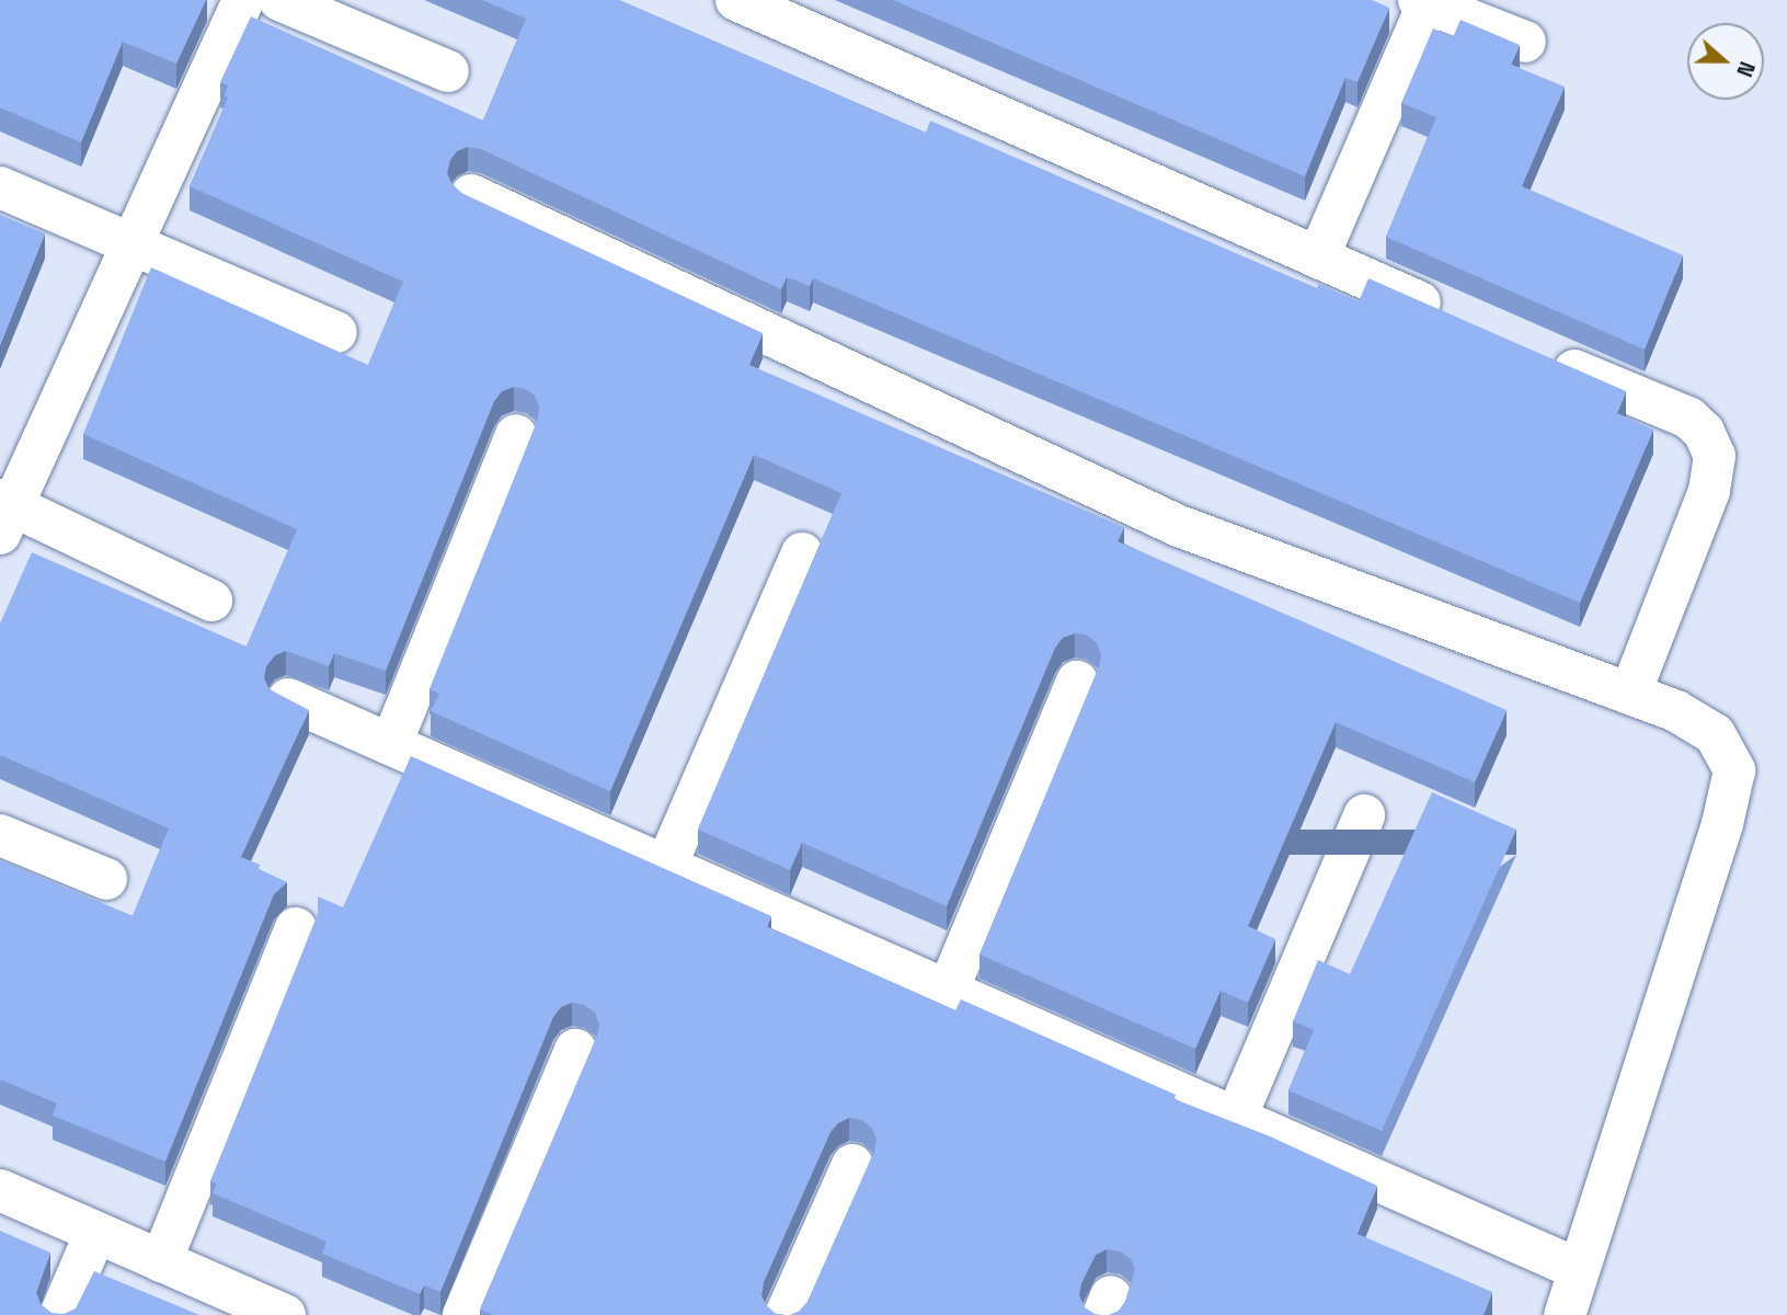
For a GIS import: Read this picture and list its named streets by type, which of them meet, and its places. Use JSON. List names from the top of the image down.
{
  "north": "right"
}
